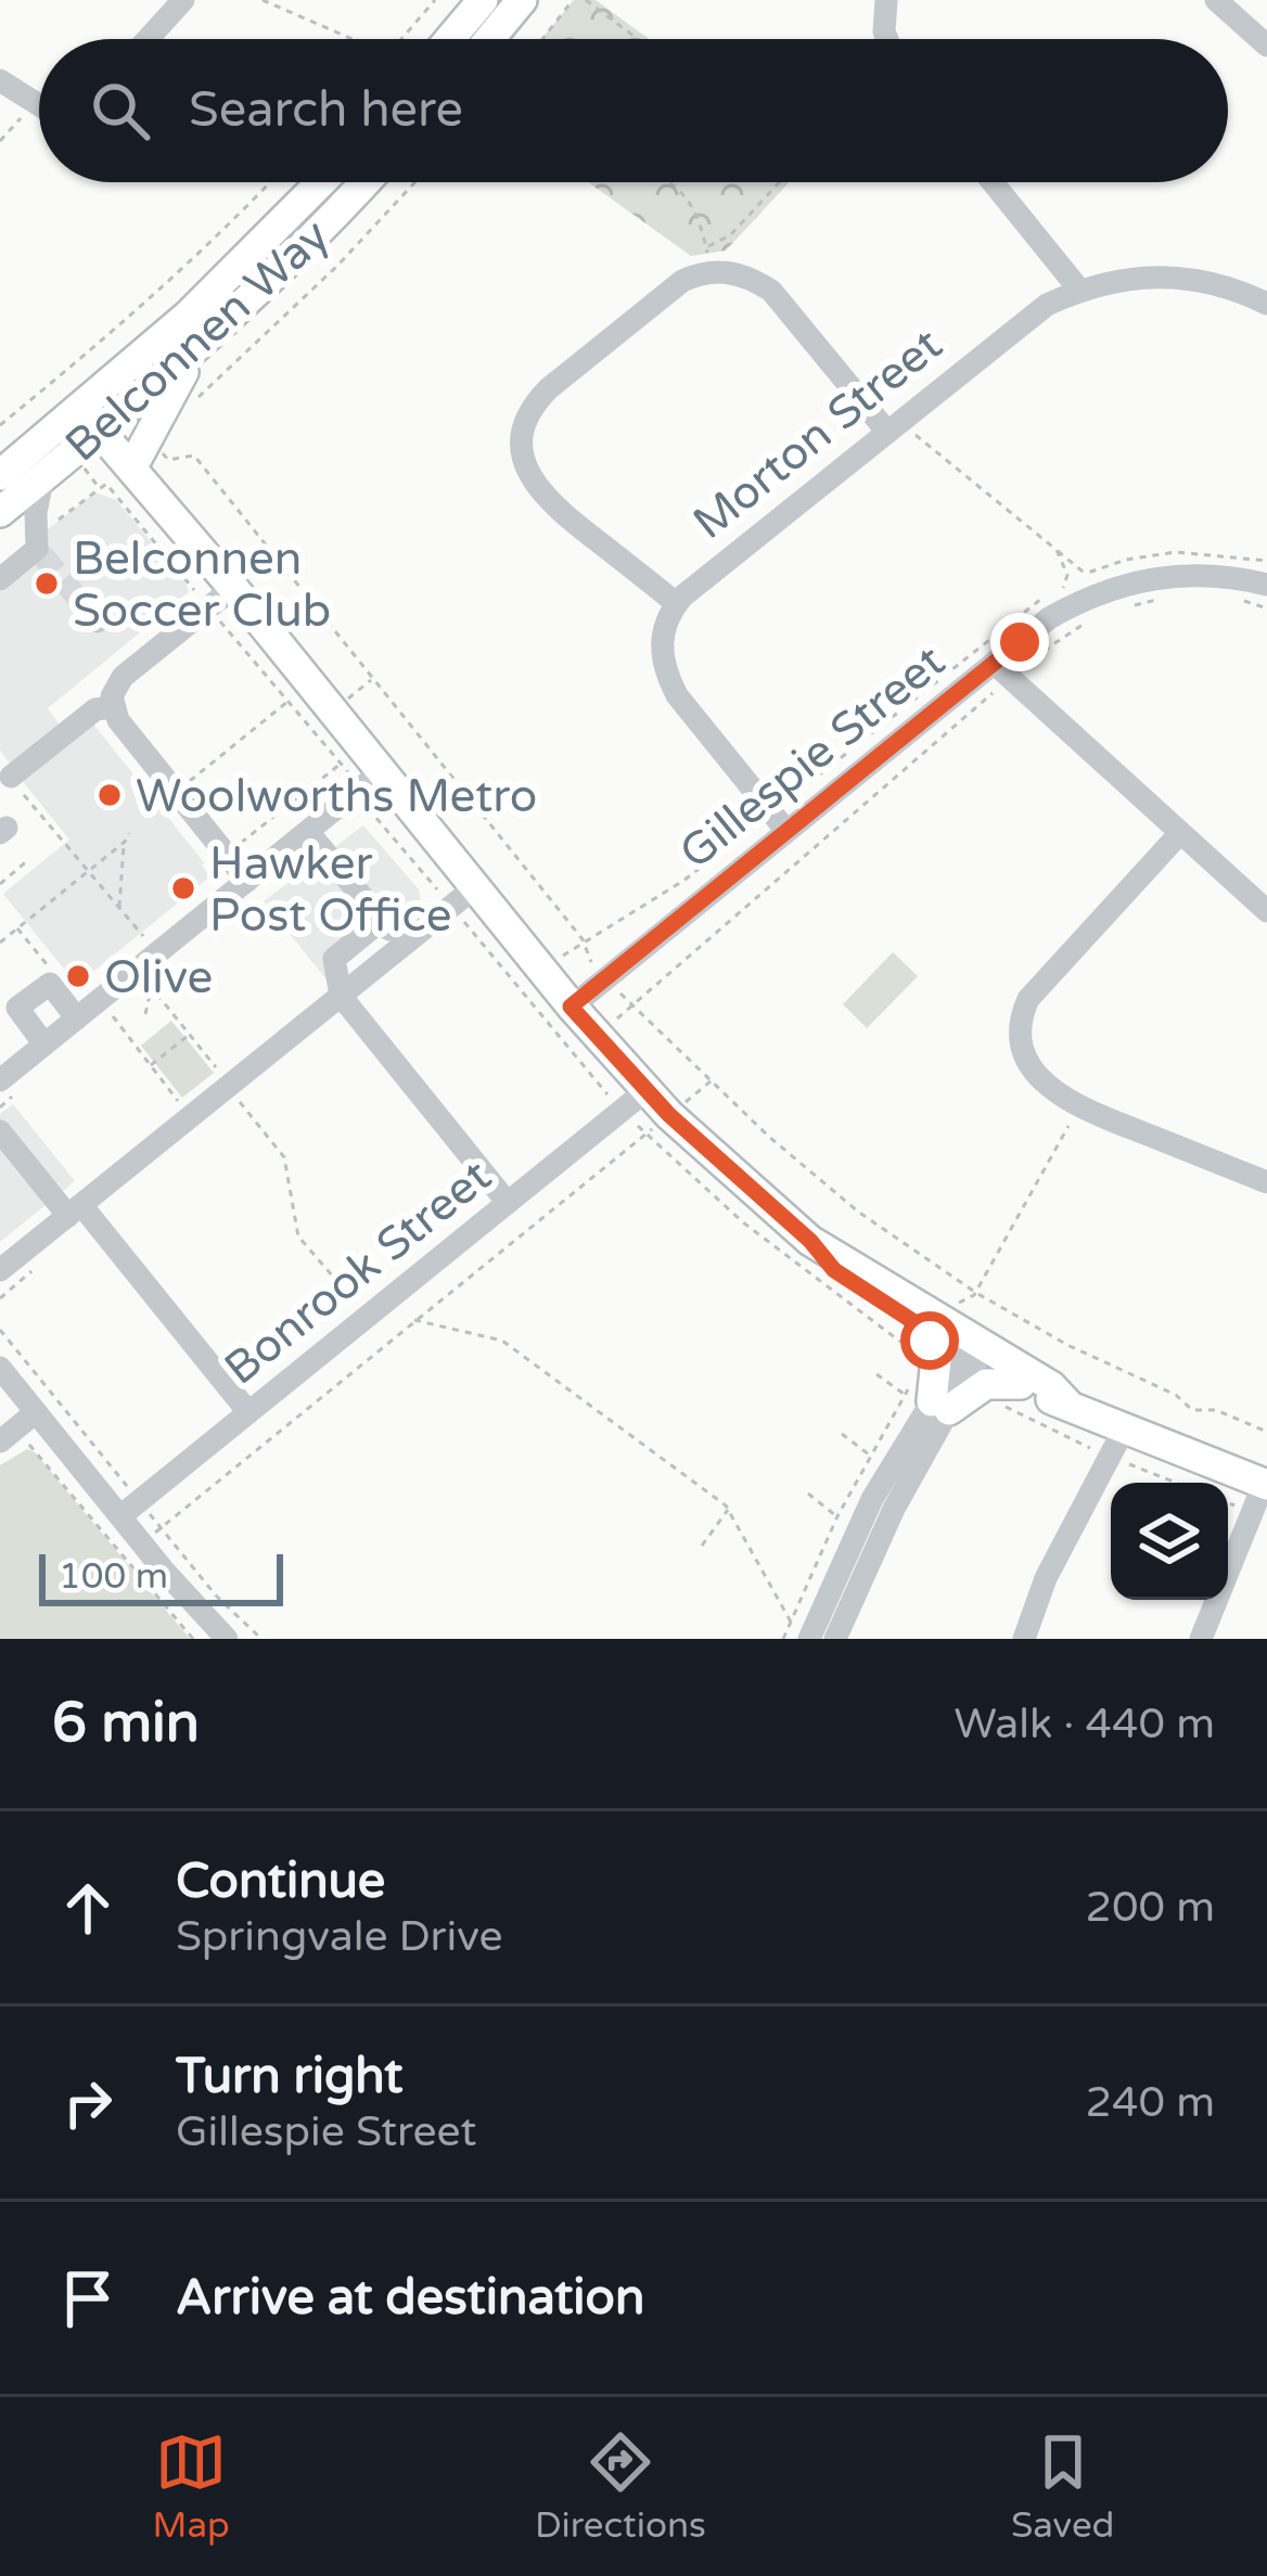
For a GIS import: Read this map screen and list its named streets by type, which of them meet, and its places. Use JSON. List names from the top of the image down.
{
  "streets": {
    "main road": ["Belconnen Way"],
    "street": ["Morton Street", "Gillespie Street", "Bonrook Street"]
  },
  "crossings": [
    ["Morton Street", "Gillespie Street"]
  ],
  "places": [
    "Belconnen Soccer Club",
    "Woolworths Metro",
    "Hawker Post Office",
    "Olive"
  ],
  "scale_bar": "100 m",
  "page": {
    "search": "Search here",
    "scale": "100 m",
    "heading": ["6 min", "Walk · 440 m"],
    "list": [
      ["Continue", "Springvale Drive", "200 m"],
      ["Turn right", "Gillespie Street", "240 m"],
      "Arrive at destination"
    ],
    "nav": ["Map", "Directions", "Saved"]
  }
}
